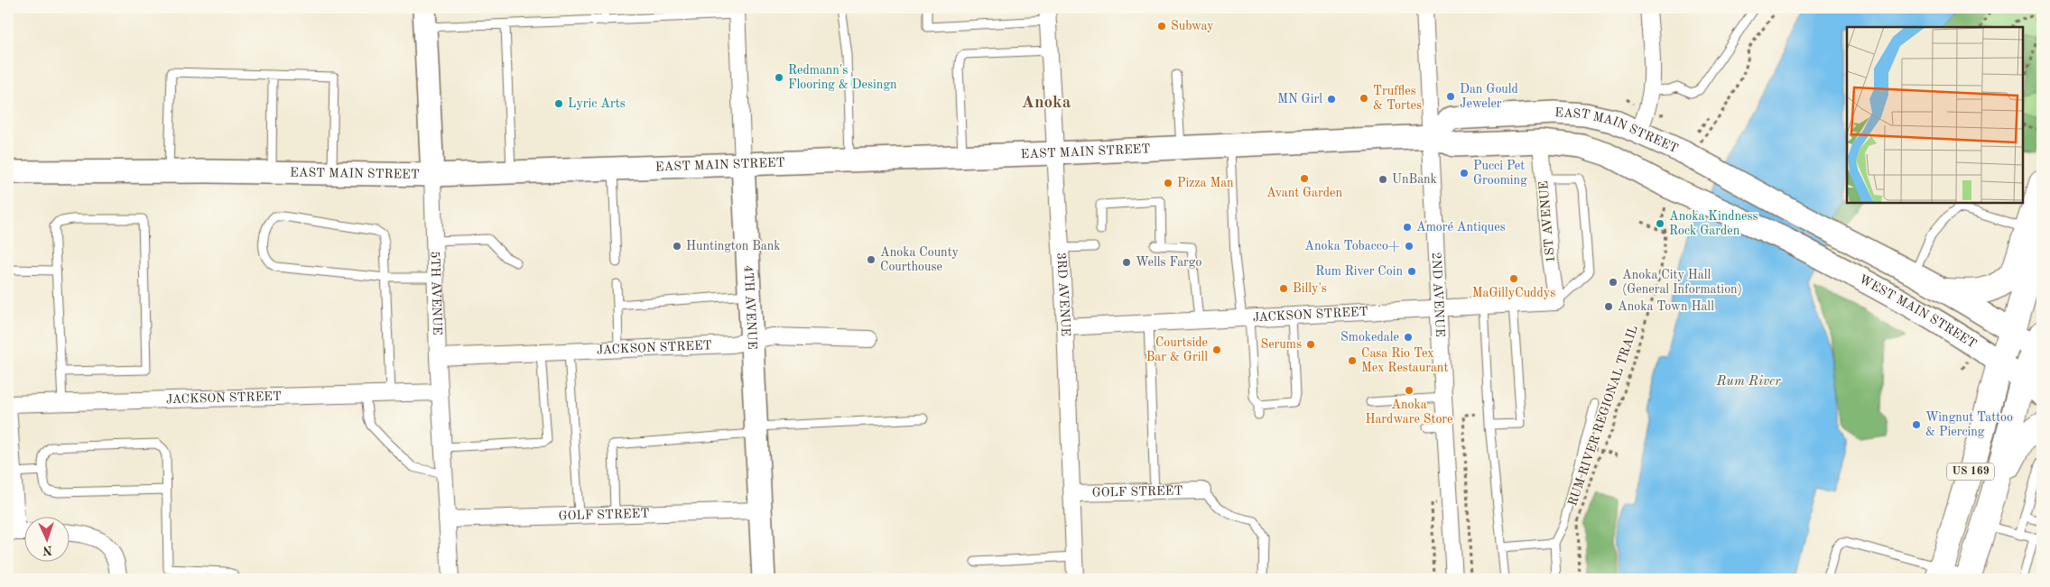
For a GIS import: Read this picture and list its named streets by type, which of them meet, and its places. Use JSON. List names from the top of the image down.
{
  "streets": {
    "highway": ["US 169"],
    "main road": [
      "EAST MAIN STREET",
      "5TH AVENUE",
      "4TH AVENUE",
      "WEST MAIN STREET"
    ],
    "street": [
      "1ST AVENUE",
      "3RD AVENUE",
      "2ND AVENUE",
      "JACKSON STREET",
      "GOLF STREET"
    ],
    "path": ["RUM RIVER REGIONAL TRAIL"]
  },
  "crossings": [
    ["EAST MAIN STREET", "1ST AVENUE"],
    ["EAST MAIN STREET", "3RD AVENUE"],
    ["EAST MAIN STREET", "5TH AVENUE"],
    ["EAST MAIN STREET", "2ND AVENUE"],
    ["EAST MAIN STREET", "4TH AVENUE"],
    ["EAST MAIN STREET", "WEST MAIN STREET"],
    ["EAST MAIN STREET", "RUM RIVER REGIONAL TRAIL"],
    ["1ST AVENUE", "JACKSON STREET"],
    ["3RD AVENUE", "JACKSON STREET"],
    ["3RD AVENUE", "GOLF STREET"],
    ["5TH AVENUE", "JACKSON STREET"],
    ["5TH AVENUE", "GOLF STREET"],
    ["2ND AVENUE", "JACKSON STREET"],
    ["4TH AVENUE", "JACKSON STREET"],
    ["4TH AVENUE", "GOLF STREET"],
    ["WEST MAIN STREET", "US 169"]
  ],
  "districts": ["Anoka"],
  "water": ["Rum River"],
  "places": [
    "Subway",
    "Redmann's Flooring & Desingn",
    "Dan Gould Jeweler",
    "Truffles & Tortes",
    "MN Girl",
    "Lyric Arts",
    "Pucci Pet Grooming",
    "Avant Garden",
    "UnBank",
    "Pizza Man",
    "Anoka Kindness Rock Garden",
    "Amoré Antiques",
    "Huntington Bank",
    "Anoka Tobacco+",
    "Anoka County Courthouse",
    "Wells Fargo",
    "Rum River Coin",
    "MaGillyCuddys",
    "Anoka City Hall (General Information)",
    "Billy's",
    "Anoka Town Hall",
    "Smokedale",
    "Serums",
    "Courtside Bar & Grill",
    "Casa Rio Tex Mex Restaurant",
    "Anoka Hardware Store",
    "Wingnut Tattoo & Piercing"
  ],
  "north": "bottom"
}
